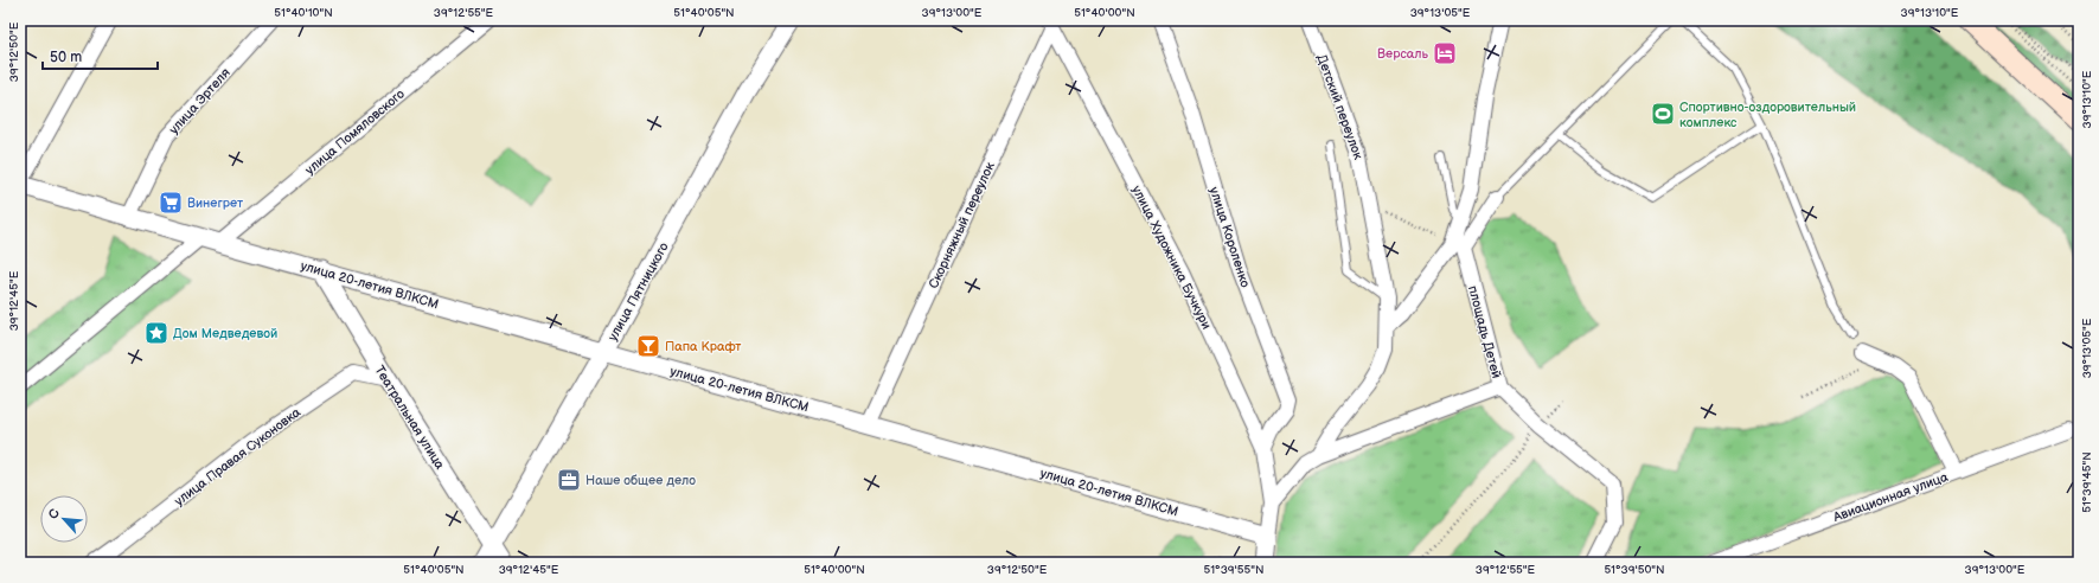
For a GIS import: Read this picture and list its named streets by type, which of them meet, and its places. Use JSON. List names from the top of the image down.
{
  "streets": {
    "street": [
      "улица Эртеля",
      "Детский переулок",
      "улица Помяловского",
      "Скорняжный переулок",
      "улица Короленко",
      "улица Художника Бучкури",
      "улица 20-летия ВЛКСМ",
      "улица Пятницкого",
      "площадь Детей",
      "Театральная улица",
      "улица Правая Суконовка",
      "Авиационная улица"
    ]
  },
  "crossings": [
    ["улица Эртеля", "улица 20-летия ВЛКСМ"],
    ["улица Помяловского", "улица 20-летия ВЛКСМ"],
    ["Скорняжный переулок", "улица Художника Бучкури"],
    ["Скорняжный переулок", "улица 20-летия ВЛКСМ"],
    ["улица Короленко", "улица Художника Бучкури"],
    ["улица 20-летия ВЛКСМ", "улица Пятницкого"],
    ["улица 20-летия ВЛКСМ", "Театральная улица"],
    ["улица Пятницкого", "Театральная улица"],
    ["Театральная улица", "улица Правая Суконовка"]
  ],
  "places": {
    "hotel": ["Версаль"],
    "sports": ["Спортивно-оздоровительный комплекс"],
    "supermarket": ["Винегрет"],
    "place": ["Дом Медведевой"],
    "bar": ["Папа Крафт"],
    "office": ["Наше общее дело"]
  },
  "scale_bar": "50 m",
  "north": "top left",
  "coordinates": [
    "51°40'10\"N",
    "39°12'55\"E",
    "51°40'05\"N",
    "39°13'00\"E",
    "51°40'00\"N",
    "39°13'05\"E",
    "39°13'10\"E",
    "39°12'50\"E",
    "39°12'45\"E",
    "51°39'45\"N",
    "51°39'55\"N",
    "51°39'50\"N"
  ]
}
